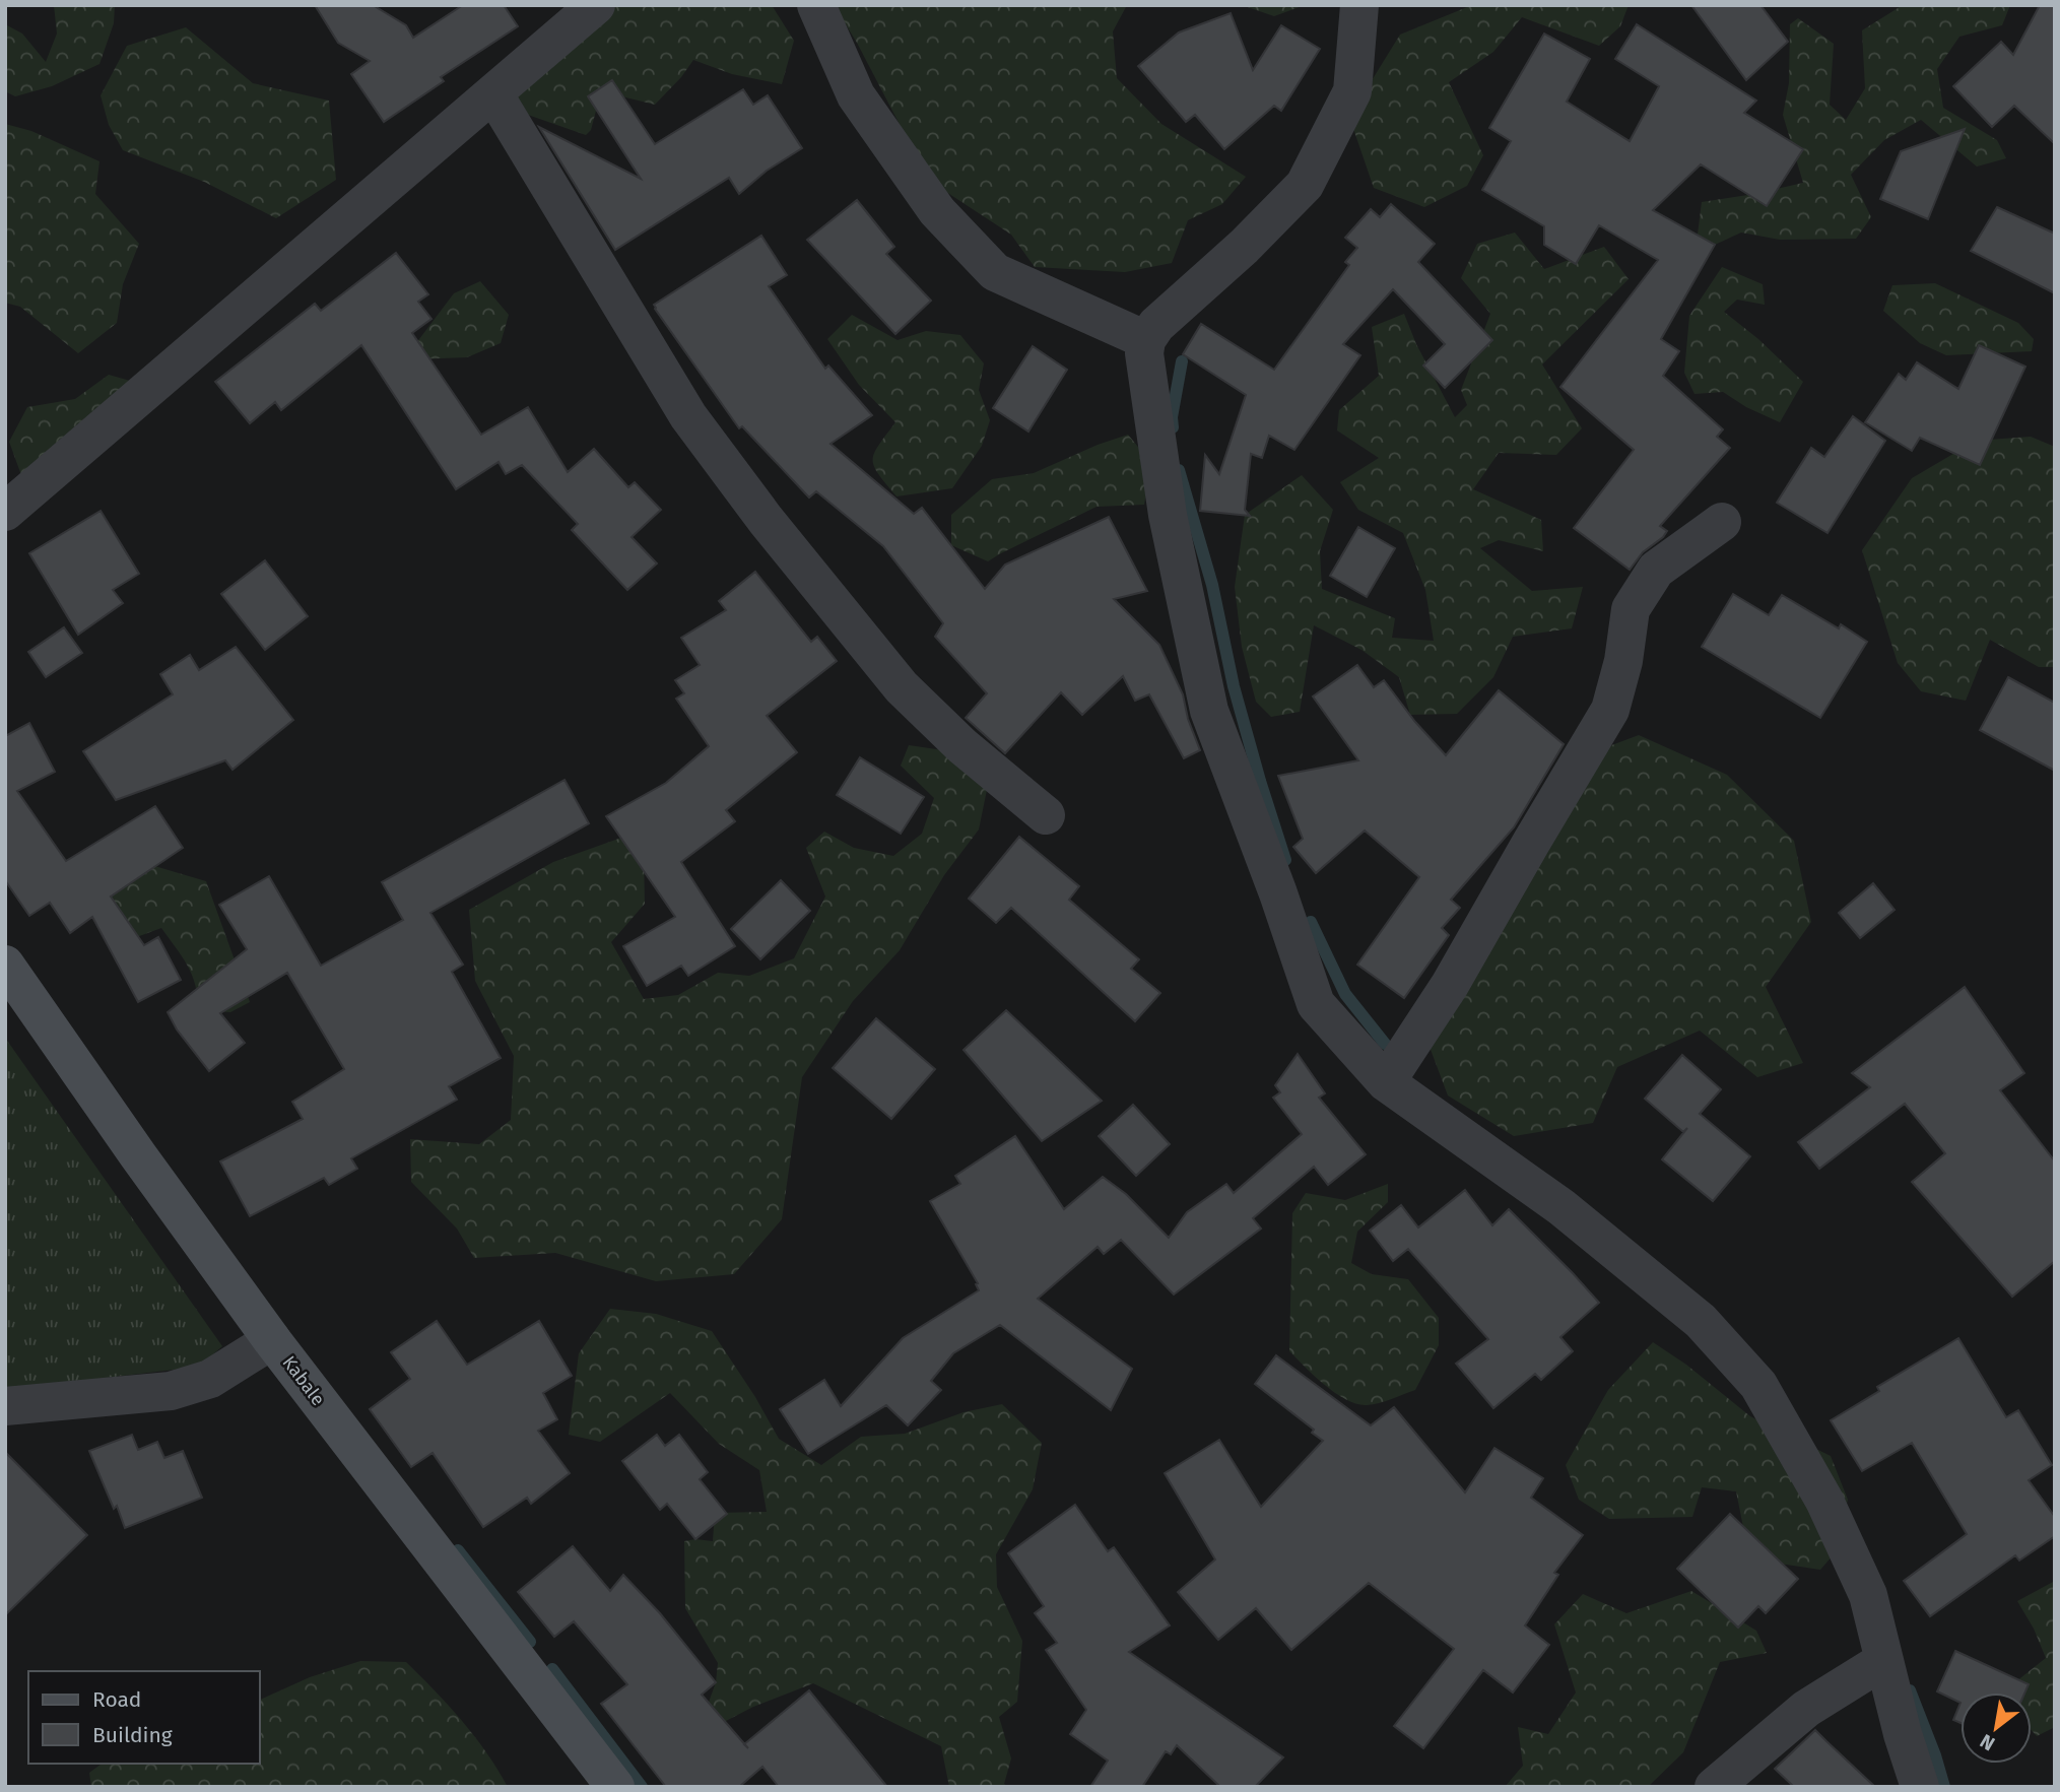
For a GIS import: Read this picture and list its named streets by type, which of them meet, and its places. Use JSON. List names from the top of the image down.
{
  "streets": {
    "street": ["Kabale"]
  },
  "legend": ["Road", "Building"],
  "north": "bottom left"
}
